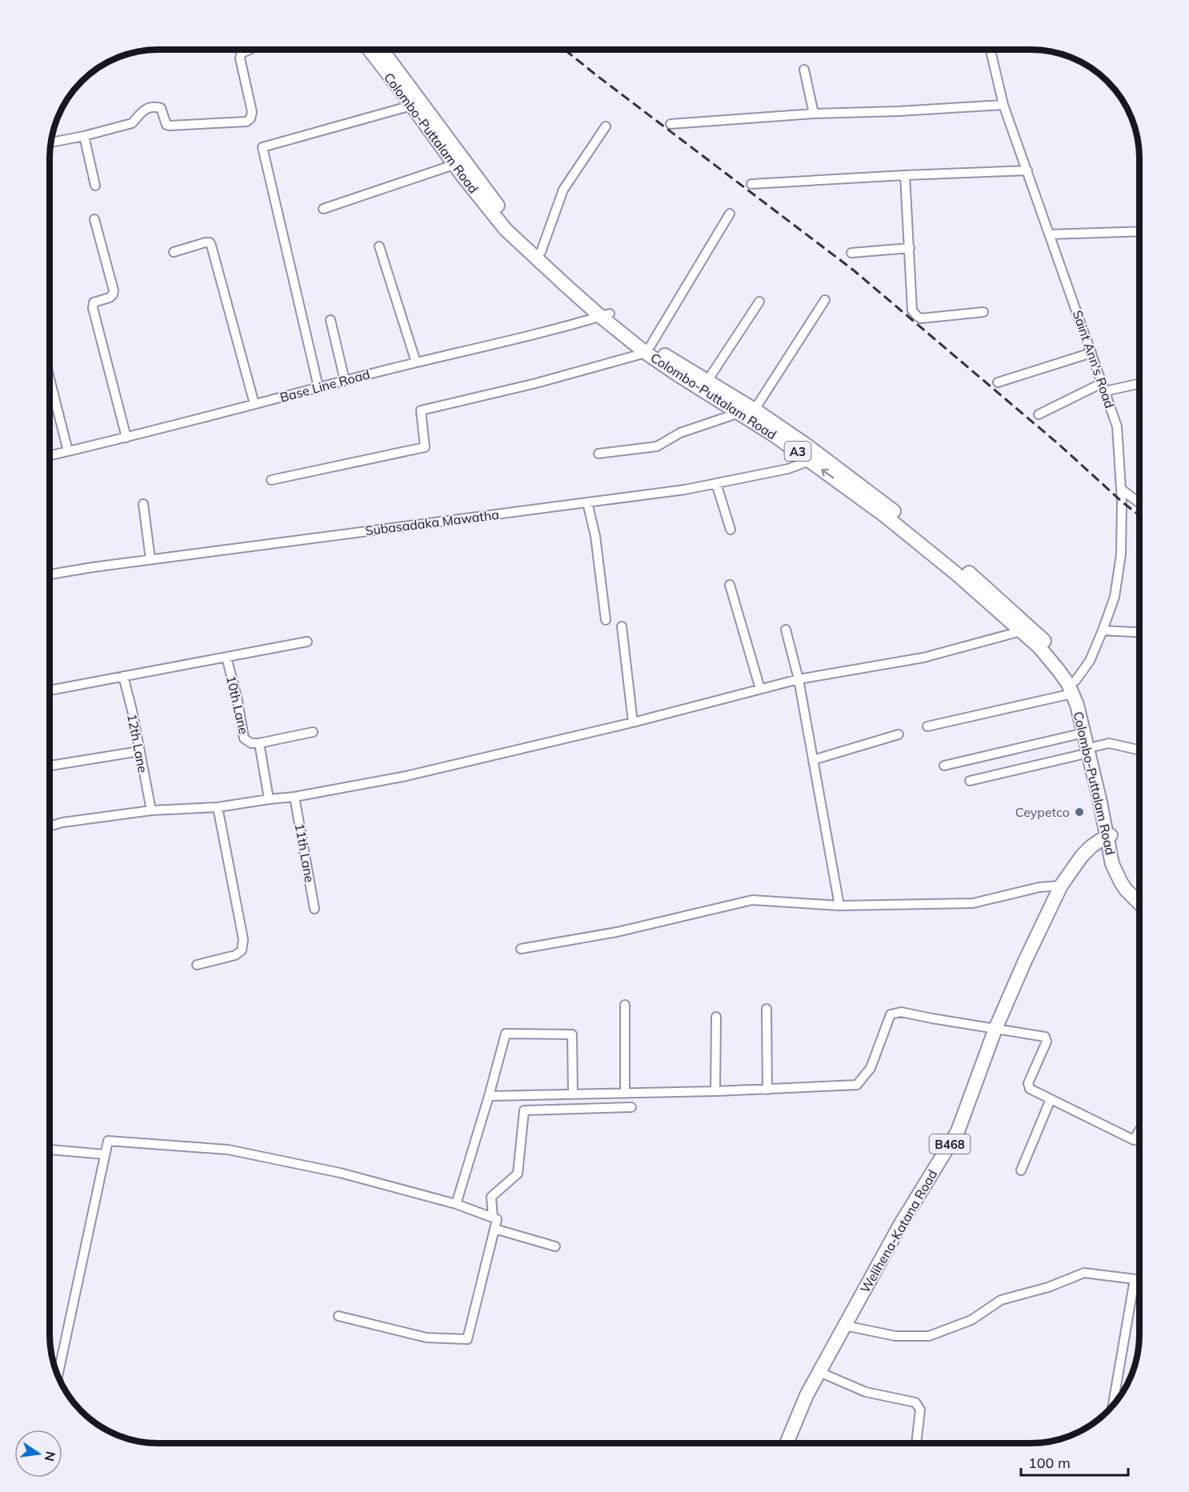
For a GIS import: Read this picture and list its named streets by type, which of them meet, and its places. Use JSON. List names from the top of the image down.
{
  "streets": {
    "main road": [
      "Colombo-Puttalam Road",
      "A3",
      "B468",
      "Welihena-Katana Road"
    ],
    "street": [
      "Saint Ann's Road",
      "Base Line Road",
      "Subasadaka Mawatha",
      "10th Lane",
      "12th Lane",
      "11th Lane"
    ]
  },
  "crossings": [
    ["Colombo-Puttalam Road", "Saint Ann's Road"],
    ["Colombo-Puttalam Road", "Base Line Road"],
    ["Colombo-Puttalam Road", "Subasadaka Mawatha"],
    ["Colombo-Puttalam Road", "Welihena-Katana Road"]
  ],
  "places": ["Ceypetco"],
  "scale_bar": "100 m",
  "north": "right"
}
